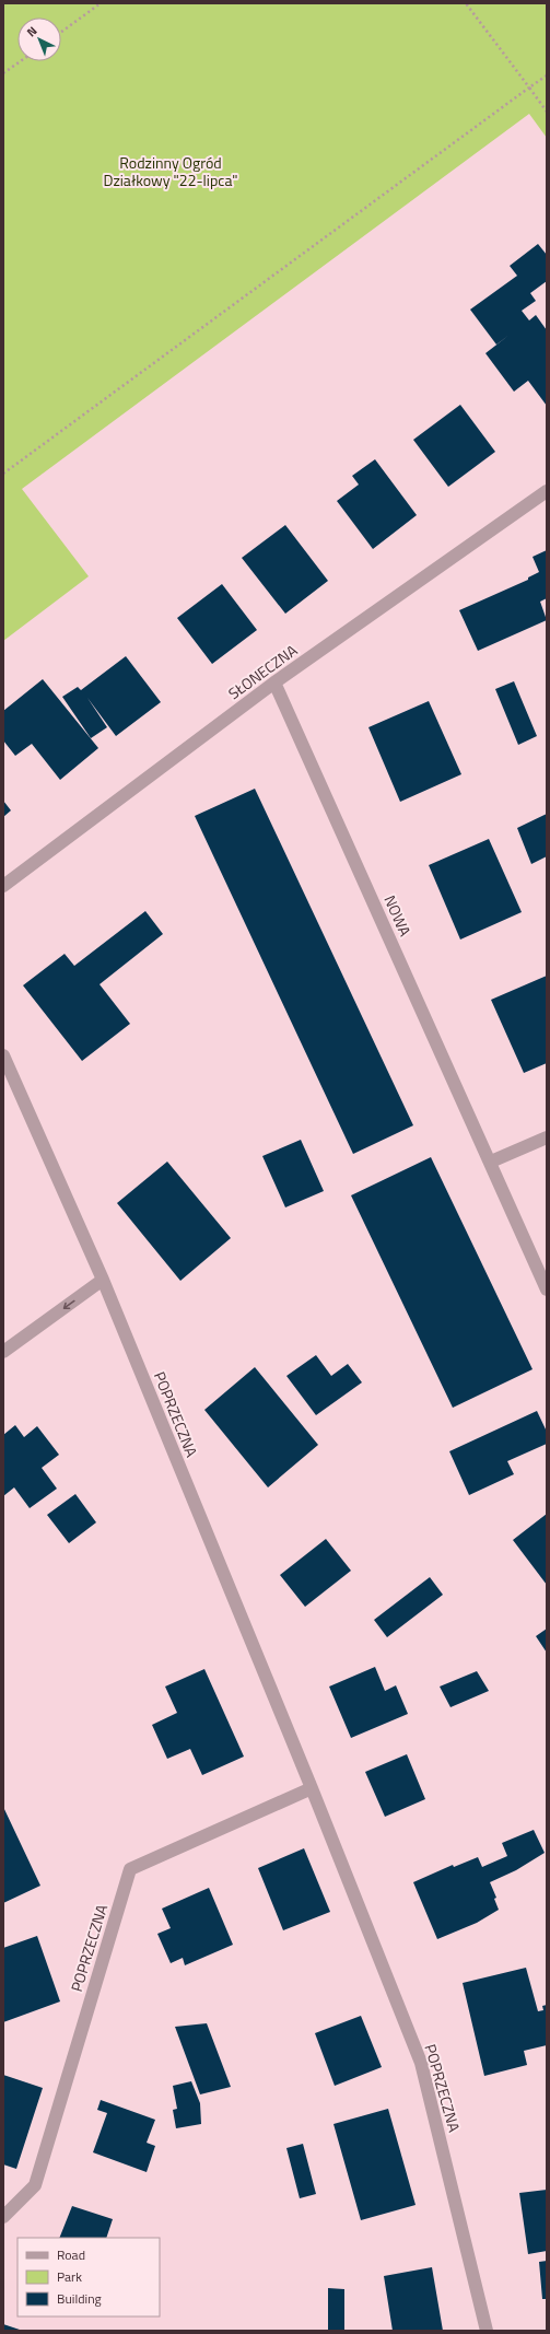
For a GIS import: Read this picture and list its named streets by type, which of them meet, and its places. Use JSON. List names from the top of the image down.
{
  "streets": {
    "street": ["SŁONECZNA", "NOWA", "POPRZECZNA"]
  },
  "crossings": [
    ["SŁONECZNA", "NOWA"]
  ],
  "parks": ["Rodzinny Ogród Działkowy \"22-lipca\""],
  "legend": ["Road", "Park", "Building"],
  "north": "top left"
}
